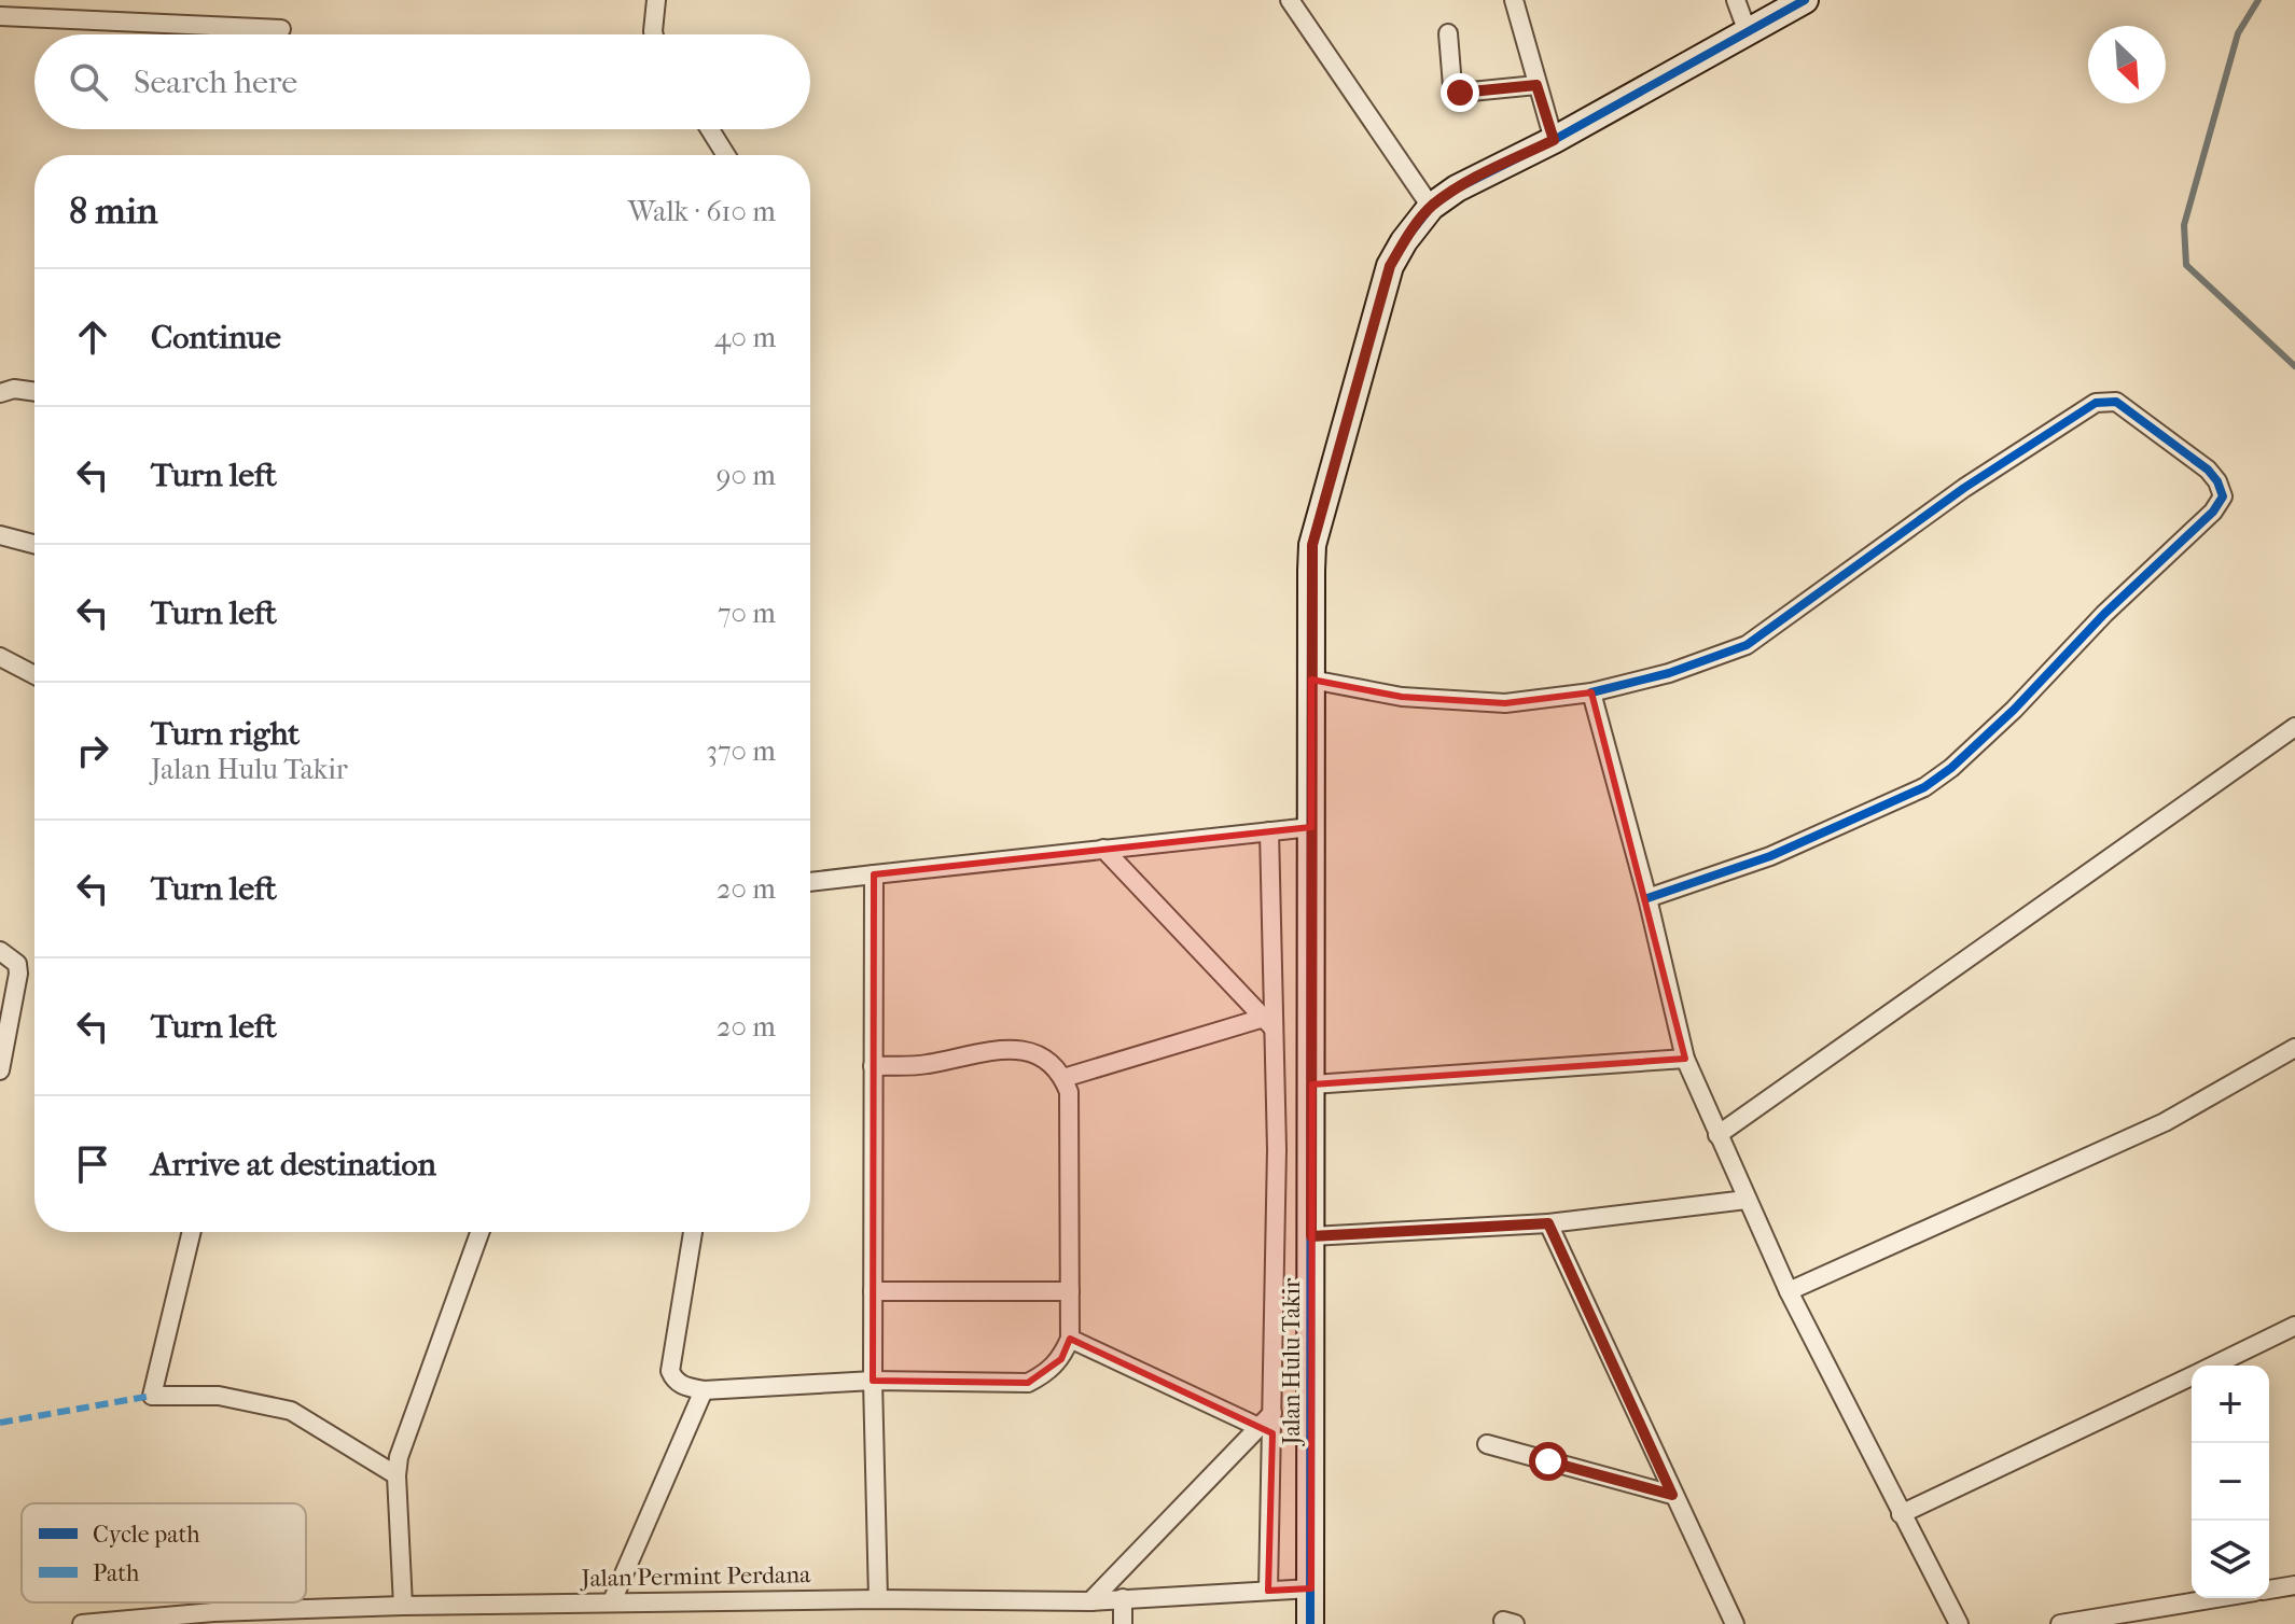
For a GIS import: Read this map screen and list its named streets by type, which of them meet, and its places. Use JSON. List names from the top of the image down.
{
  "streets": {
    "street": ["Jalan Hulu Takir", "Jalan Permint Perdana"]
  },
  "crossings": [
    ["Jalan Hulu Takir", "Jalan Permint Perdana"]
  ],
  "legend": ["Cycle path", "Path"],
  "north": "bottom right",
  "page": {
    "search": "Search here",
    "heading": ["8 min", "Walk · 610 m"],
    "list": [
      ["Continue", "40 m"],
      ["Turn left", "90 m"],
      ["Turn left", "70 m"],
      ["Turn right", "Jalan Hulu Takir", "370 m"],
      ["Turn left", "20 m"],
      ["Turn left", "20 m"],
      "Arrive at destination"
    ],
    "map_buttons": ["+", "−"]
  }
}
